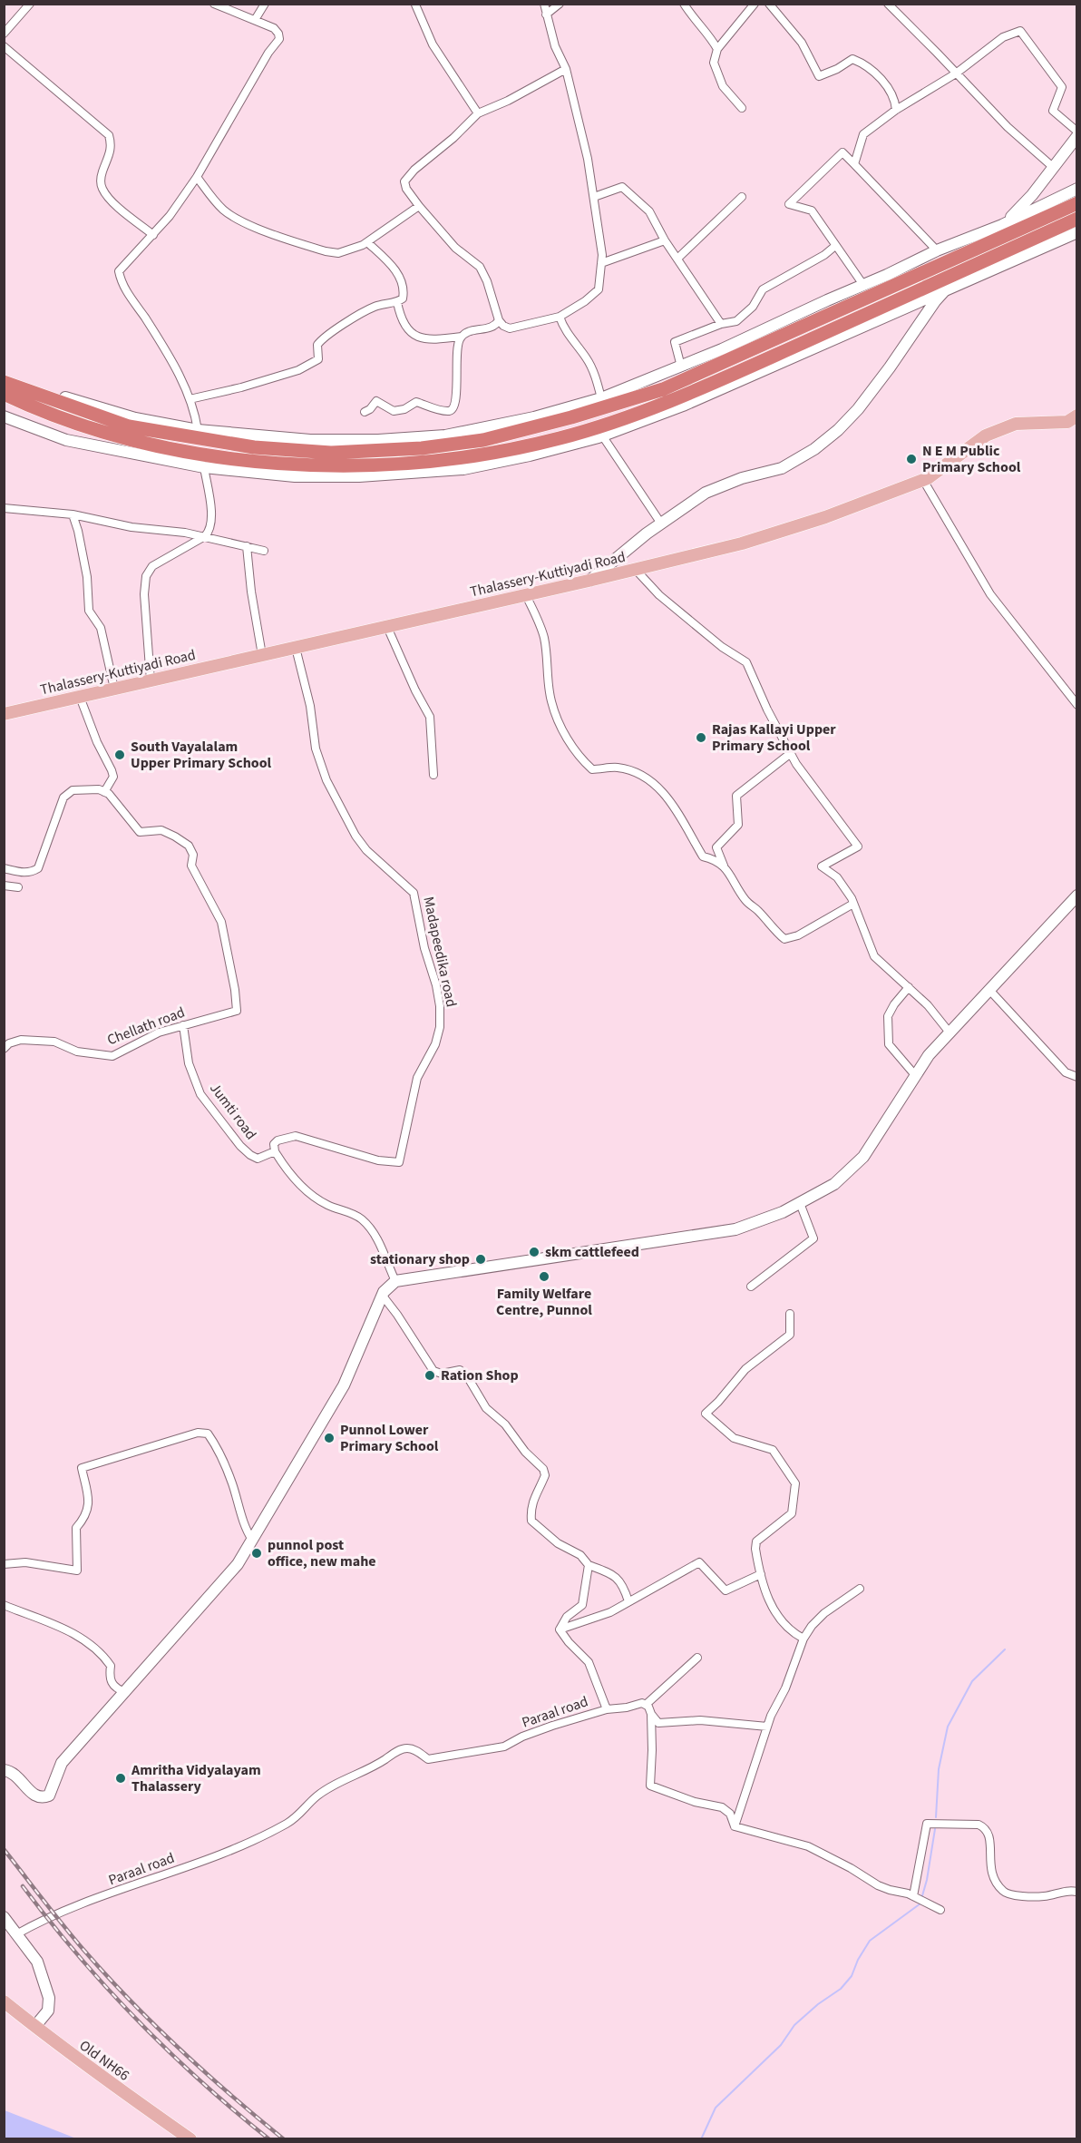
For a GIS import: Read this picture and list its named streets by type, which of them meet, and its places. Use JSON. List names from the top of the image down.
{
  "streets": {
    "main road": ["Thalassery-Kuttiyadi Road", "Old NH66"],
    "street": [
      "Madapeedika road",
      "Chellath road",
      "Jumti road",
      "Paraal road"
    ]
  },
  "crossings": [
    ["Thalassery-Kuttiyadi Road", "Madapeedika road"],
    ["Madapeedika road", "Jumti road"],
    ["Chellath road", "Jumti road"]
  ],
  "places": [
    "N E M Public Primary School",
    "Rajas Kallayi Upper Primary School",
    "South Vayalalam Upper Primary School",
    "skm cattlefeed",
    "stationary shop",
    "Family Welfare Centre, Punnol",
    "Ration Shop",
    "Punnol Lower Primary School",
    "punnol post office, new mahe",
    "Amritha Vidyalayam Thalassery"
  ]
}
